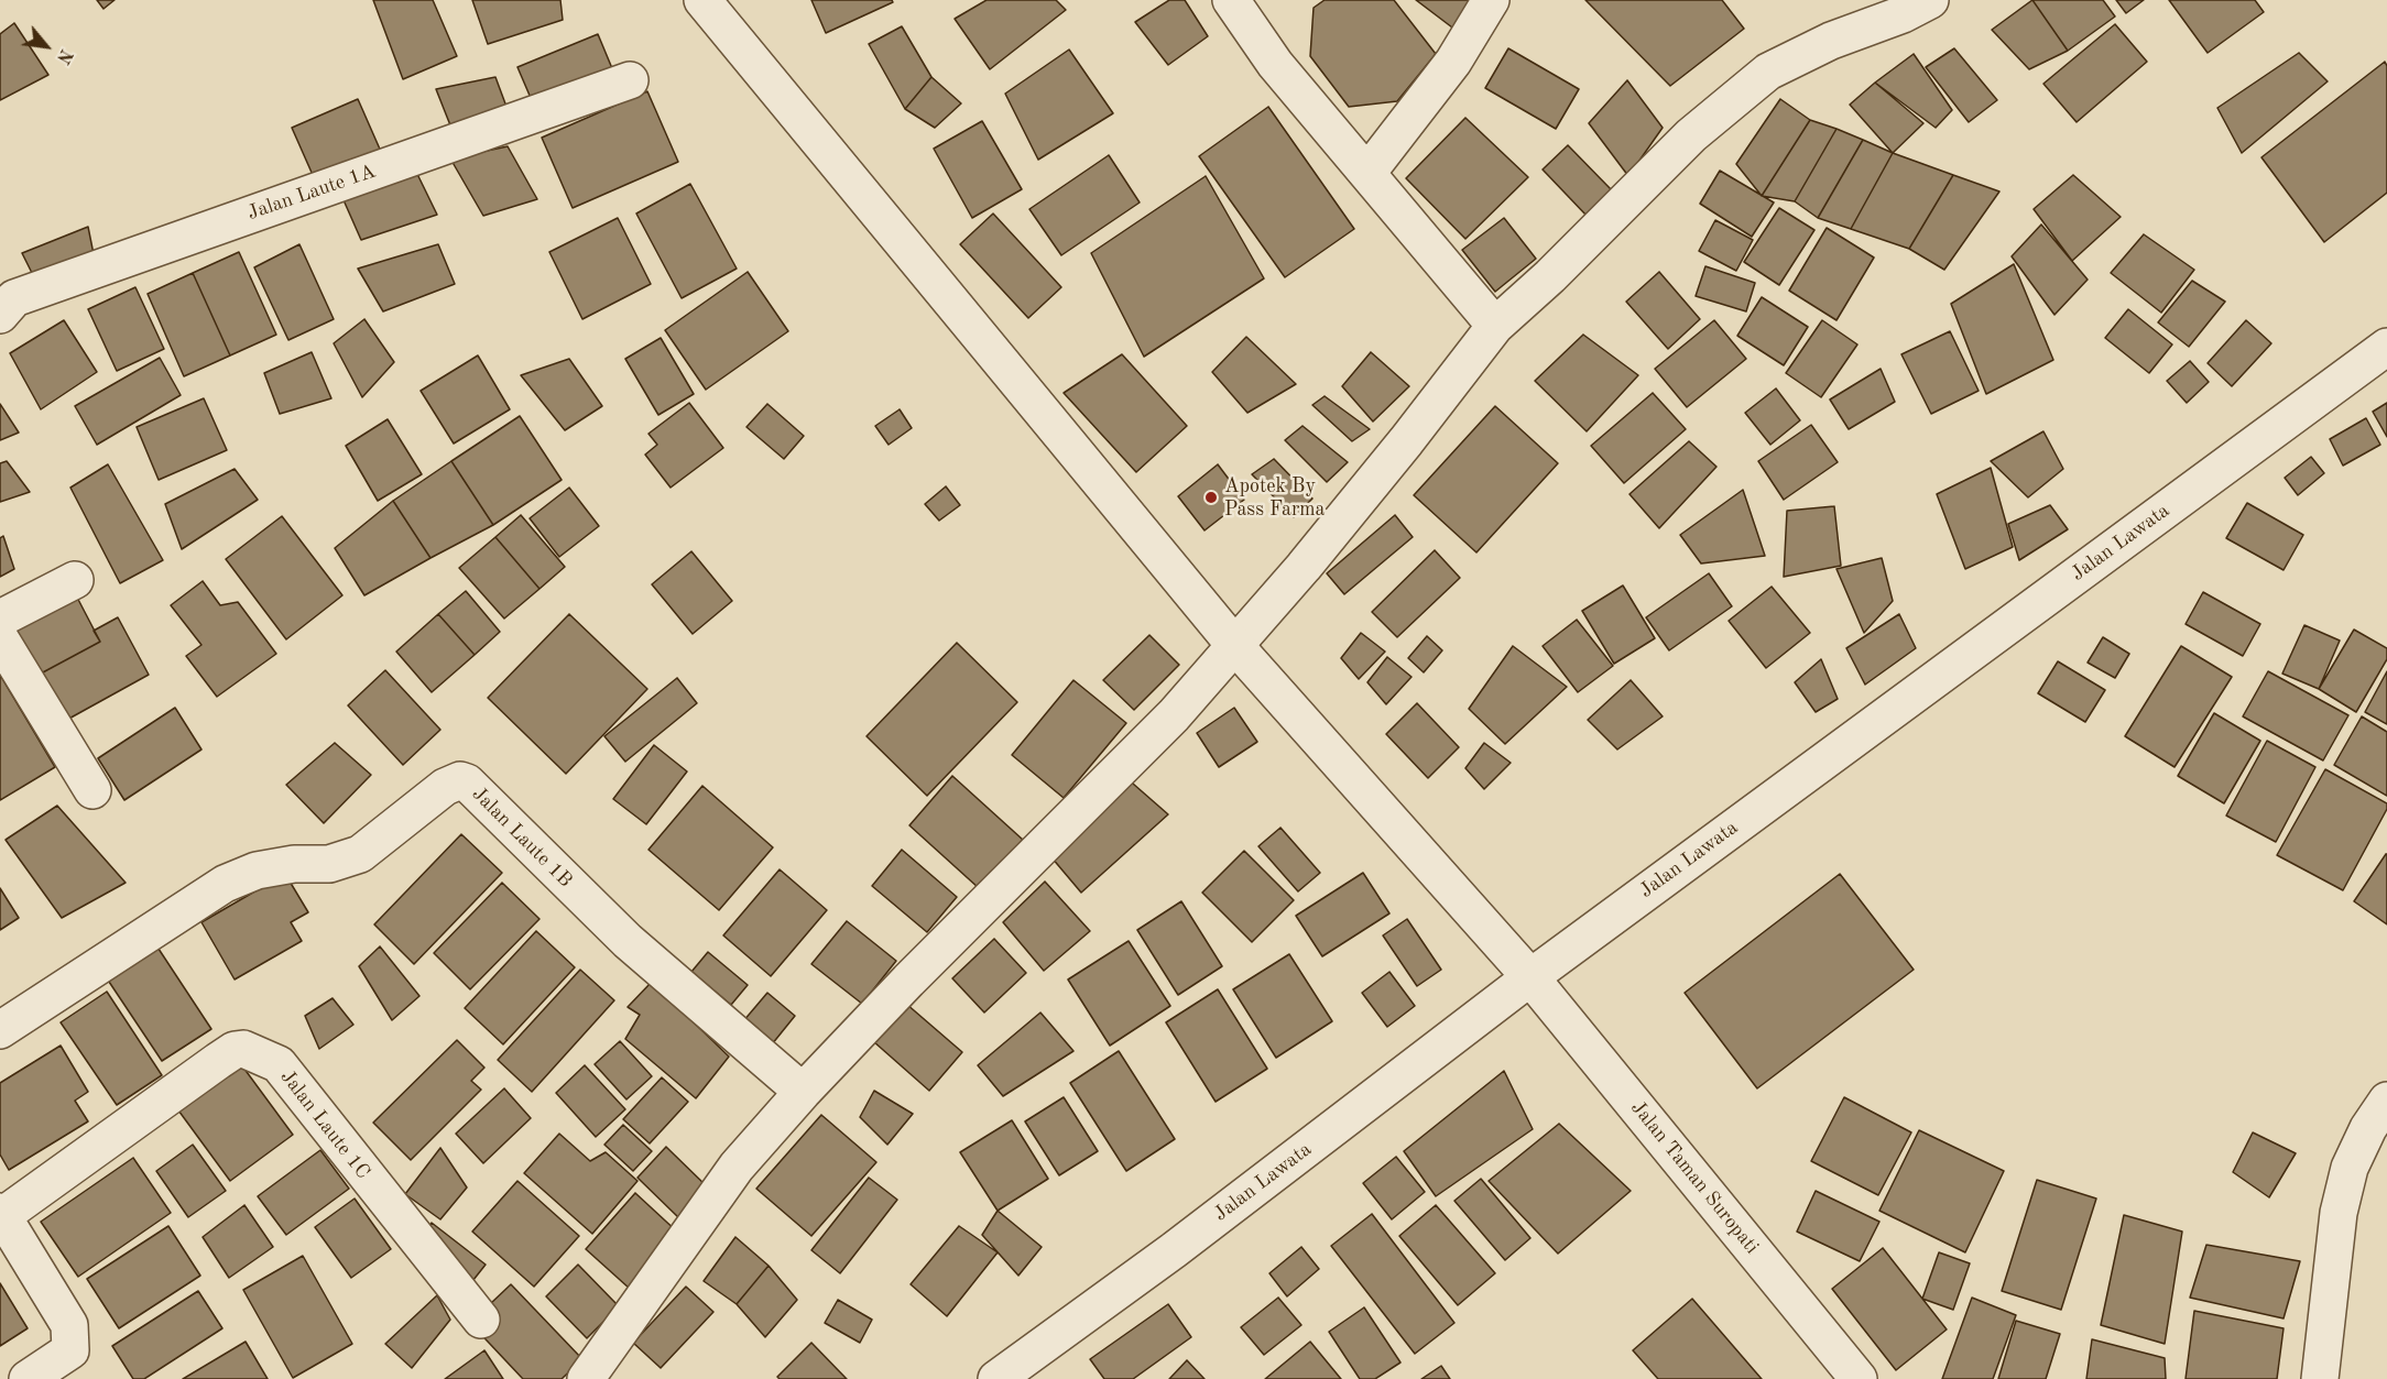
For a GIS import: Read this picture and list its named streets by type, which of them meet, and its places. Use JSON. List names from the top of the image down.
{
  "streets": {
    "street": [
      "Jalan Laute 1A",
      "Jalan Lawata",
      "Jalan Laute 1B",
      "Jalan Laute 1C",
      "Jalan Taman Suropati"
    ]
  },
  "crossings": [
    ["Jalan Lawata", "Jalan Taman Suropati"]
  ],
  "places": ["Apotek By Pass Farma"],
  "north": "bottom right"
}
